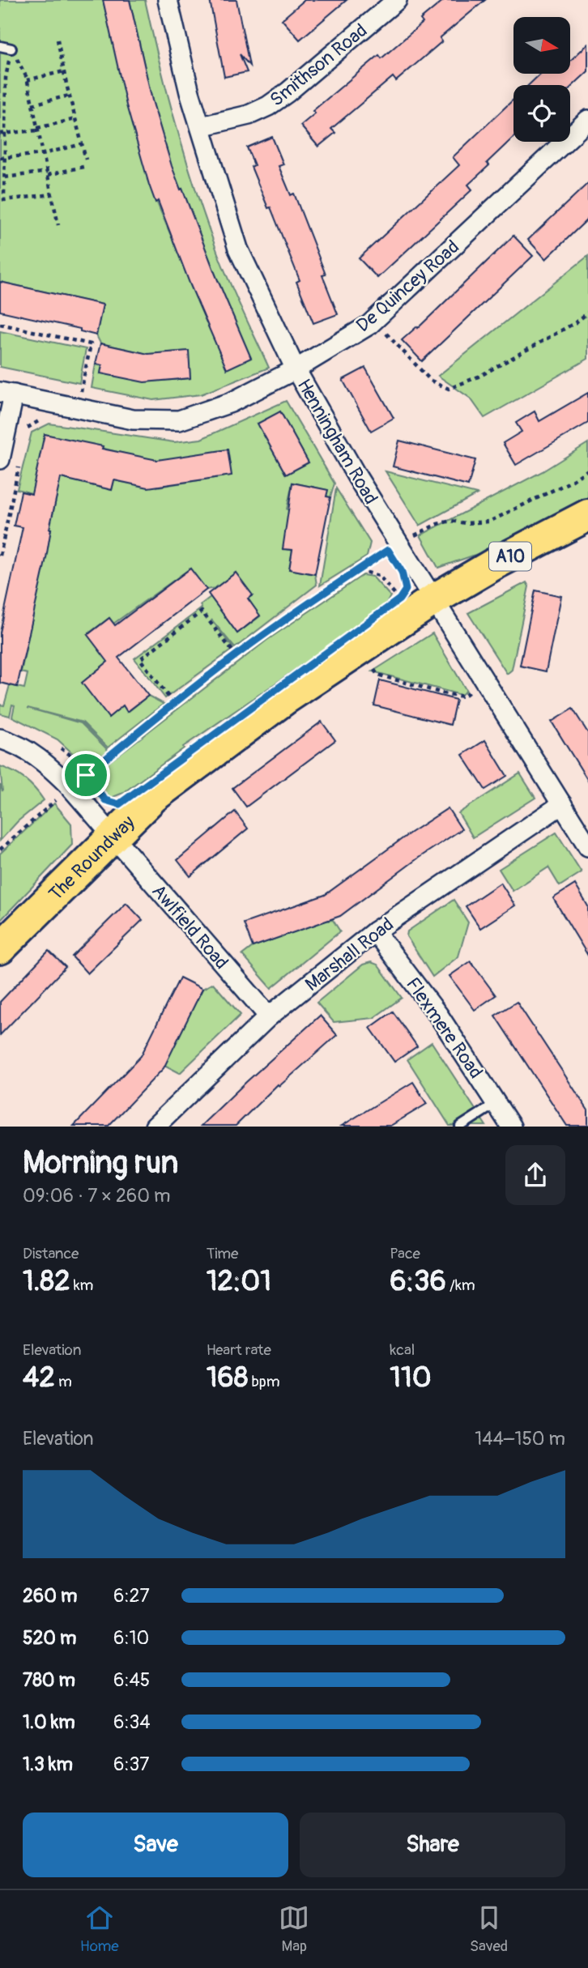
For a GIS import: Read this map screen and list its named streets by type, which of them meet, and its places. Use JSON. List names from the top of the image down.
{
  "streets": {
    "highway": ["A10", "The Roundway"],
    "street": [
      "Smithson Road",
      "De Quincey Road",
      "Henningham Road",
      "Awlfield Road",
      "Marshall Road",
      "Flexmere Road"
    ]
  },
  "crossings": [
    ["Smithson Road", "Henningham Road"],
    ["De Quincey Road", "Henningham Road"],
    ["Henningham Road", "The Roundway"],
    ["Henningham Road", "Marshall Road"],
    ["The Roundway", "Awlfield Road"],
    ["Awlfield Road", "Marshall Road"],
    ["Marshall Road", "Flexmere Road"]
  ],
  "north": "right",
  "page": {
    "heading": ["Morning run", "09:06 · 7 × 260 m"],
    "stats": [
      ["Distance", "1.82 km"],
      ["Time", "12:01"],
      ["Pace", "6:36 /km"],
      ["Elevation", "42 m"],
      ["Heart rate", "168 bpm"],
      ["kcal", "110"]
    ],
    "chart": ["Elevation", "144–150 m"],
    "list": [
      {
        "name": "260 m",
        "note": "6:27"
      },
      {
        "name": "520 m",
        "note": "6:10"
      },
      {
        "name": "780 m",
        "note": "6:45"
      },
      {
        "name": "1.0 km",
        "note": "6:34"
      },
      {
        "name": "1.3 km",
        "note": "6:37"
      }
    ],
    "buttons": ["Save", "Share"],
    "tabs": ["Home", "Map", "Saved"]
  }
}
